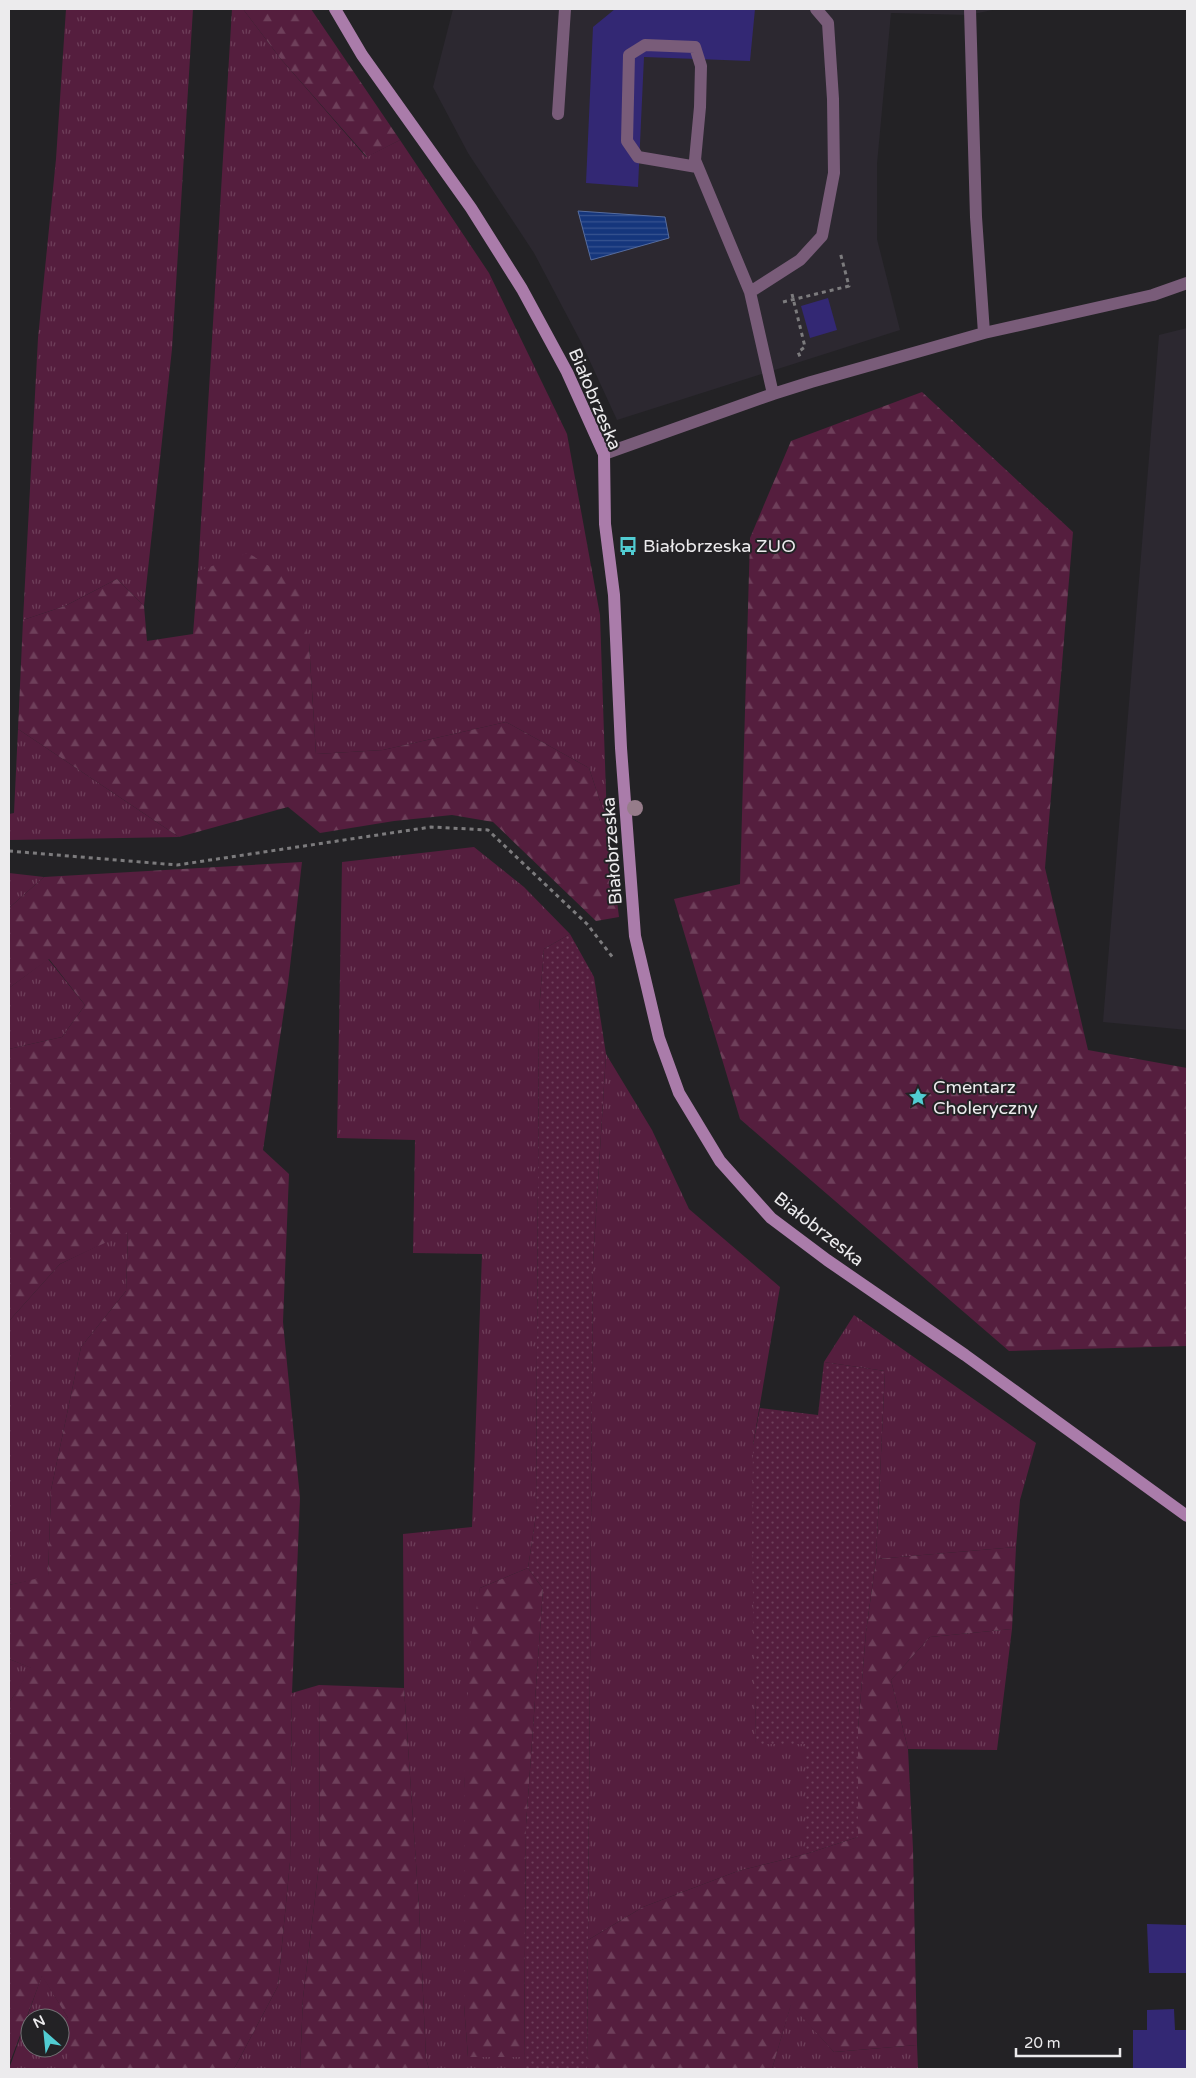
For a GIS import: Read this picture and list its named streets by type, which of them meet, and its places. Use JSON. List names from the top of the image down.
{
  "streets": {
    "street": ["Białobrzeska"]
  },
  "places": {
    "bus stop": ["Białobrzeska ZUO"],
    "place": ["Cmentarz Choleryczny"]
  },
  "scale_bar": "20 m",
  "north": "top left"
}
